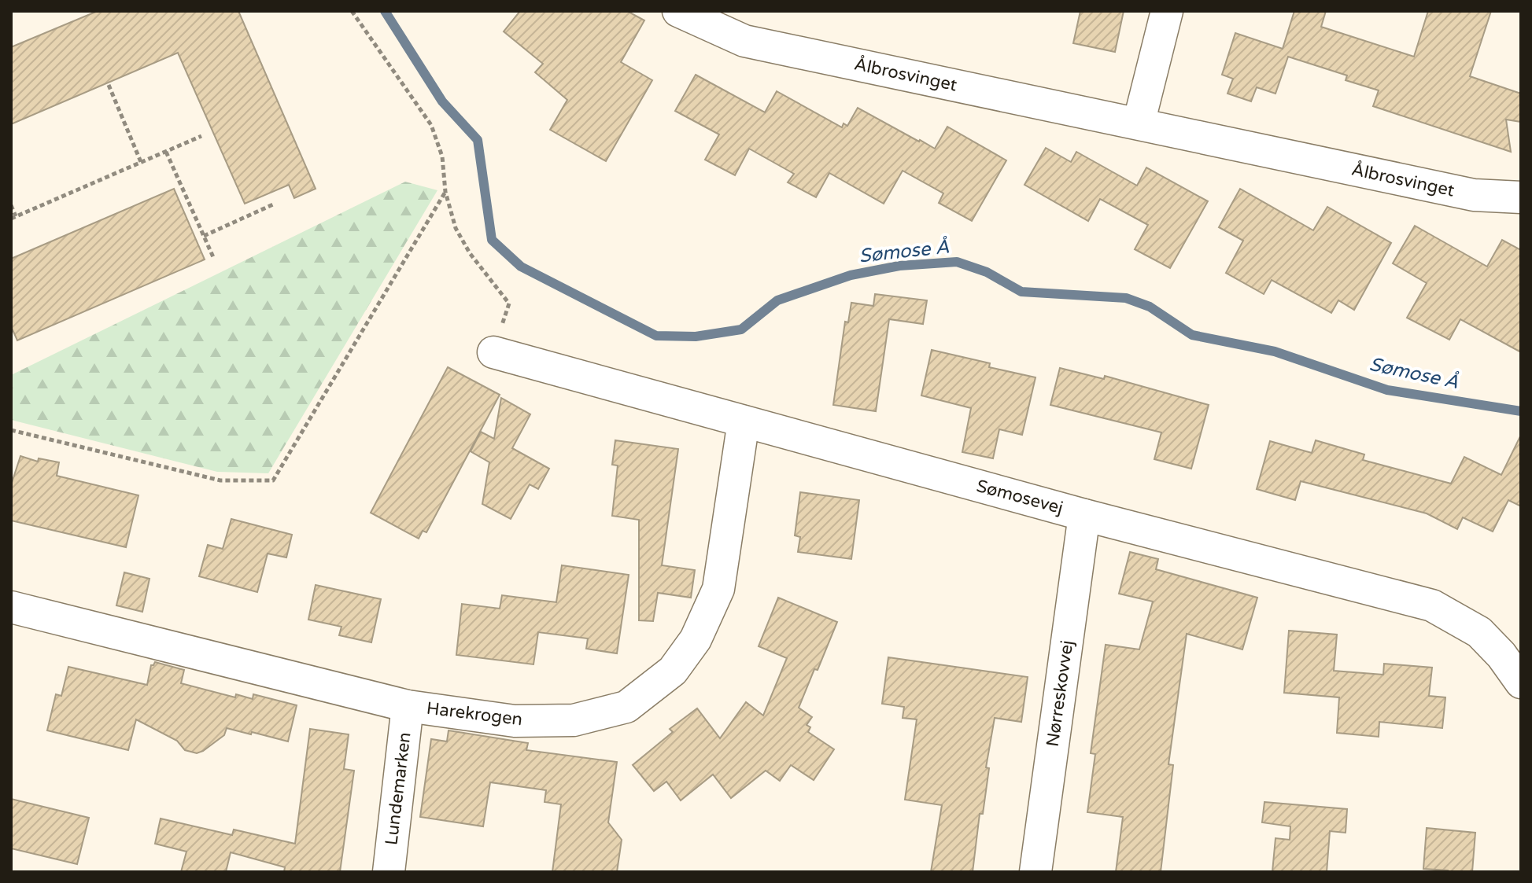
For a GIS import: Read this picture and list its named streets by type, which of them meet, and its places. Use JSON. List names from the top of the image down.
{
  "streets": {
    "street": [
      "Ålbrosvinget",
      "Sømosevej",
      "Nørreskovvej",
      "Harekrogen",
      "Lundemarken"
    ]
  },
  "crossings": [
    ["Sømosevej", "Nørreskovvej"],
    ["Sømosevej", "Harekrogen"],
    ["Harekrogen", "Lundemarken"]
  ],
  "water": ["Sømose Å"]
}
